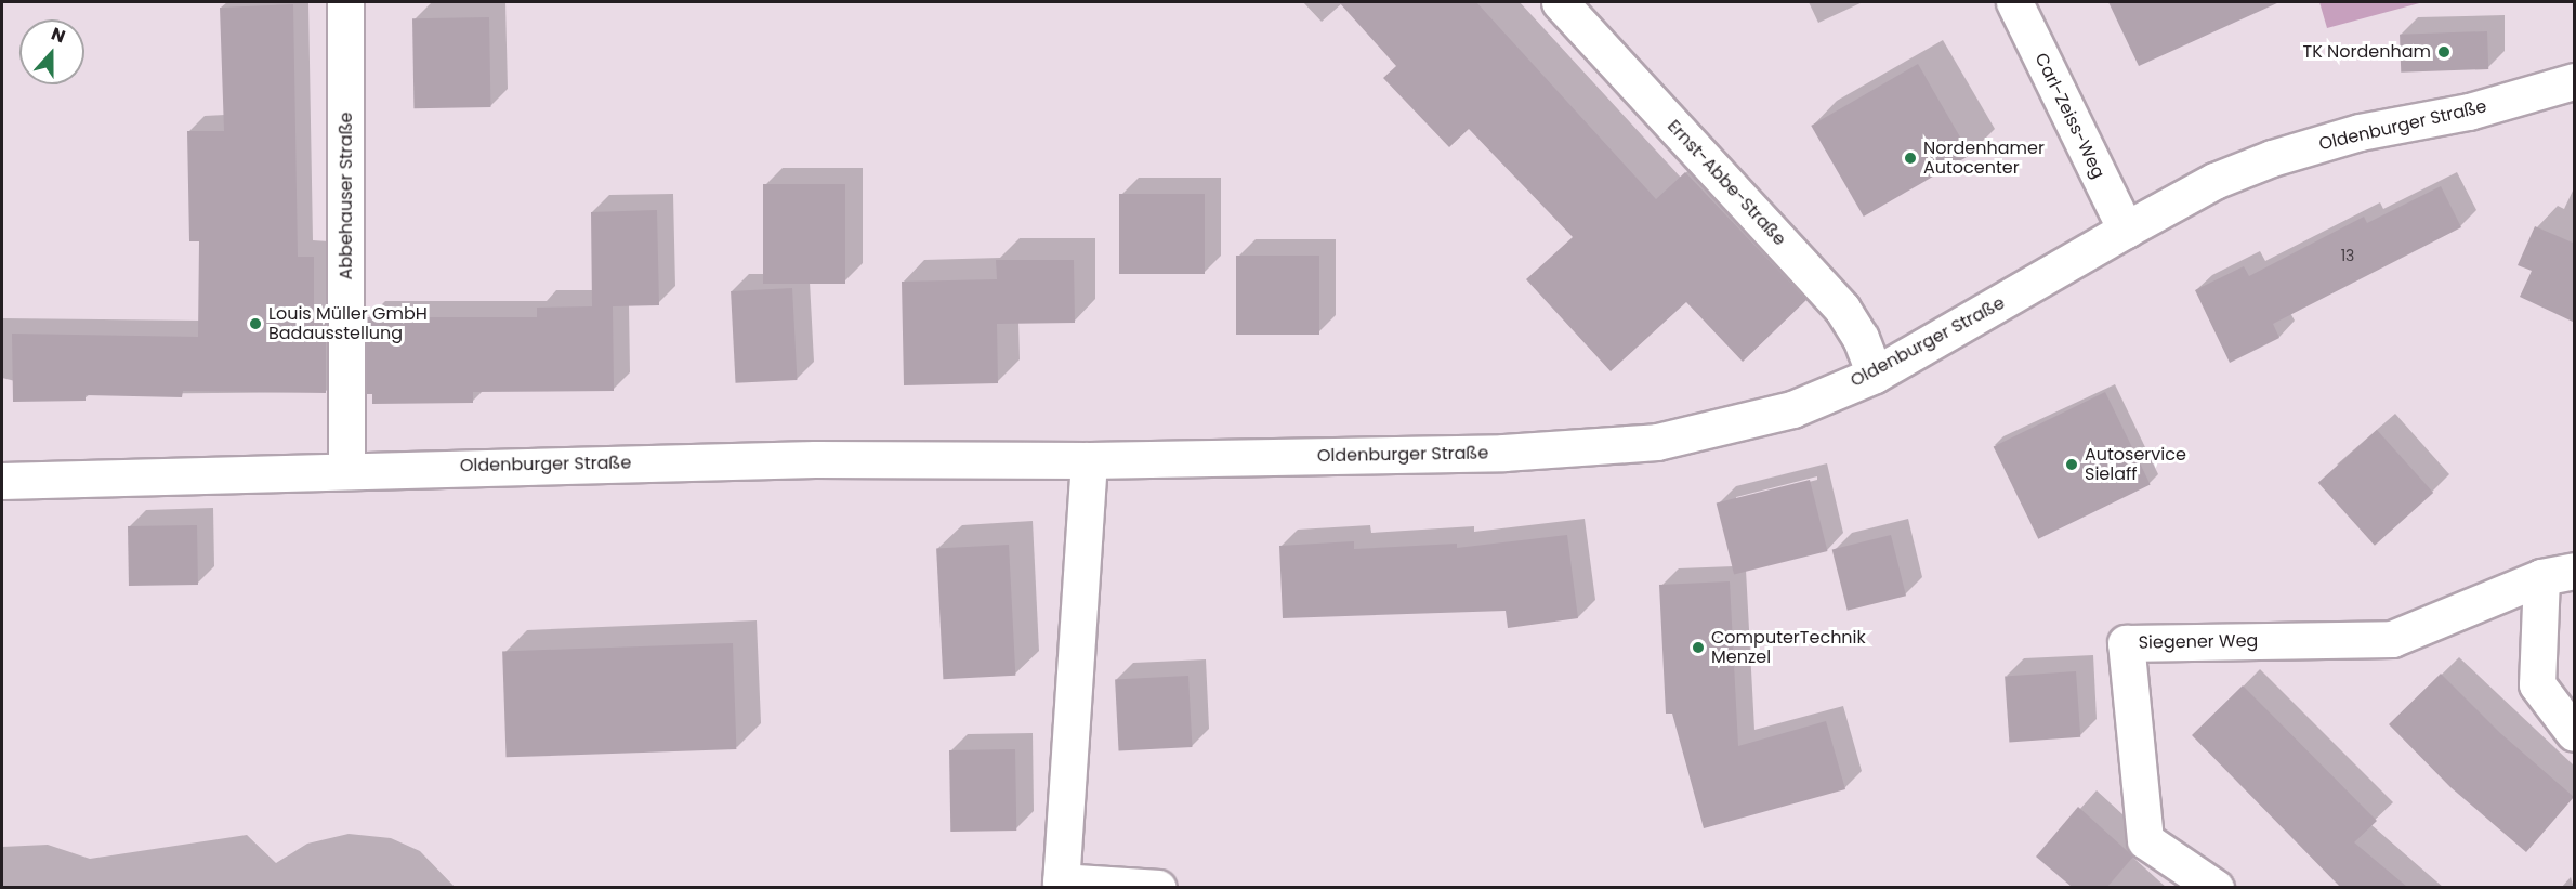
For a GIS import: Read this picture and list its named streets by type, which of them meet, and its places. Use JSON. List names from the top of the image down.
{
  "streets": {
    "street": [
      "Carl-Zeiss-Weg",
      "Oldenburger Straße",
      "Ernst-Abbe-Straße",
      "Abbehauser Straße",
      "Siegener Weg"
    ]
  },
  "crossings": [
    ["Carl-Zeiss-Weg", "Oldenburger Straße"],
    ["Oldenburger Straße", "Ernst-Abbe-Straße"],
    ["Oldenburger Straße", "Abbehauser Straße"]
  ],
  "places": [
    "TK Nordenham",
    "Nordenhamer Autocenter",
    "Louis Müller GmbH Badausstellung",
    "Autoservice Sielaff",
    "ComputerTechnik Menzel"
  ],
  "house_numbers": ["13"],
  "north": "top"
}
